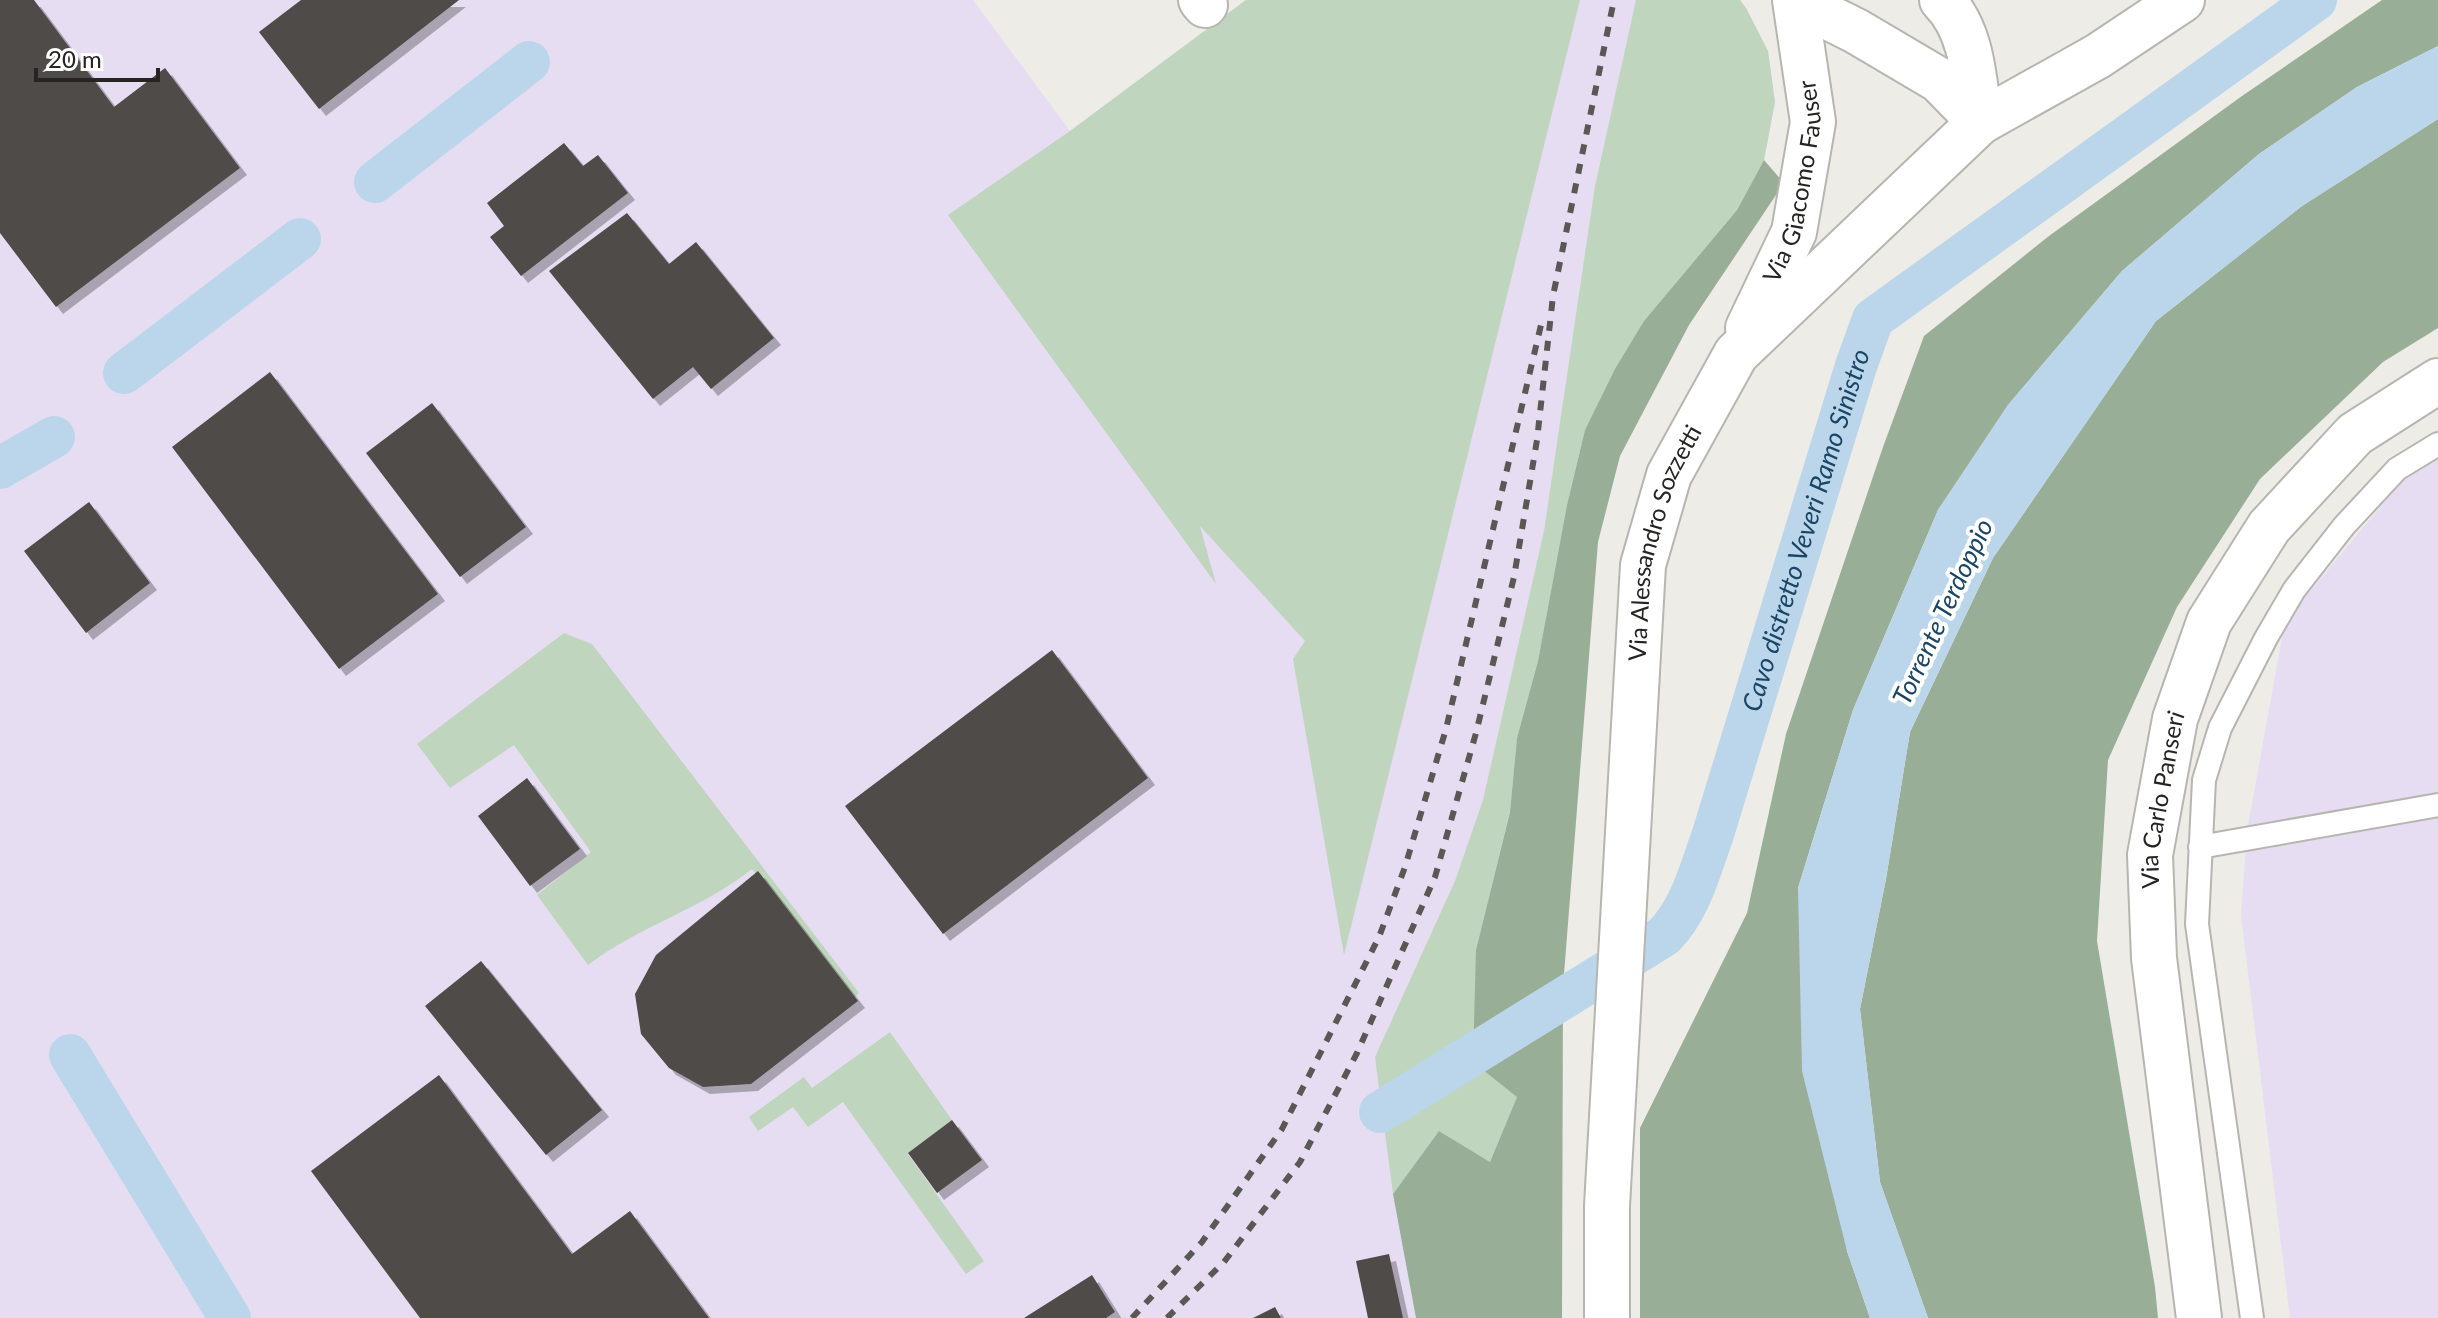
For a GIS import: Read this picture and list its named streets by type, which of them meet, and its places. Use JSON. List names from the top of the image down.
{
  "streets": {
    "street": ["Via Giacomo Fauser", "Via Alessandro Sozzetti", "Via Carlo Panseri"]
  },
  "crossings": [
    ["Via Giacomo Fauser", "Via Alessandro Sozzetti"]
  ],
  "water": ["Cavo distretto Veveri Ramo Sinistro", "Torrente Terdoppio"],
  "scale_bar": "20 m"
}
